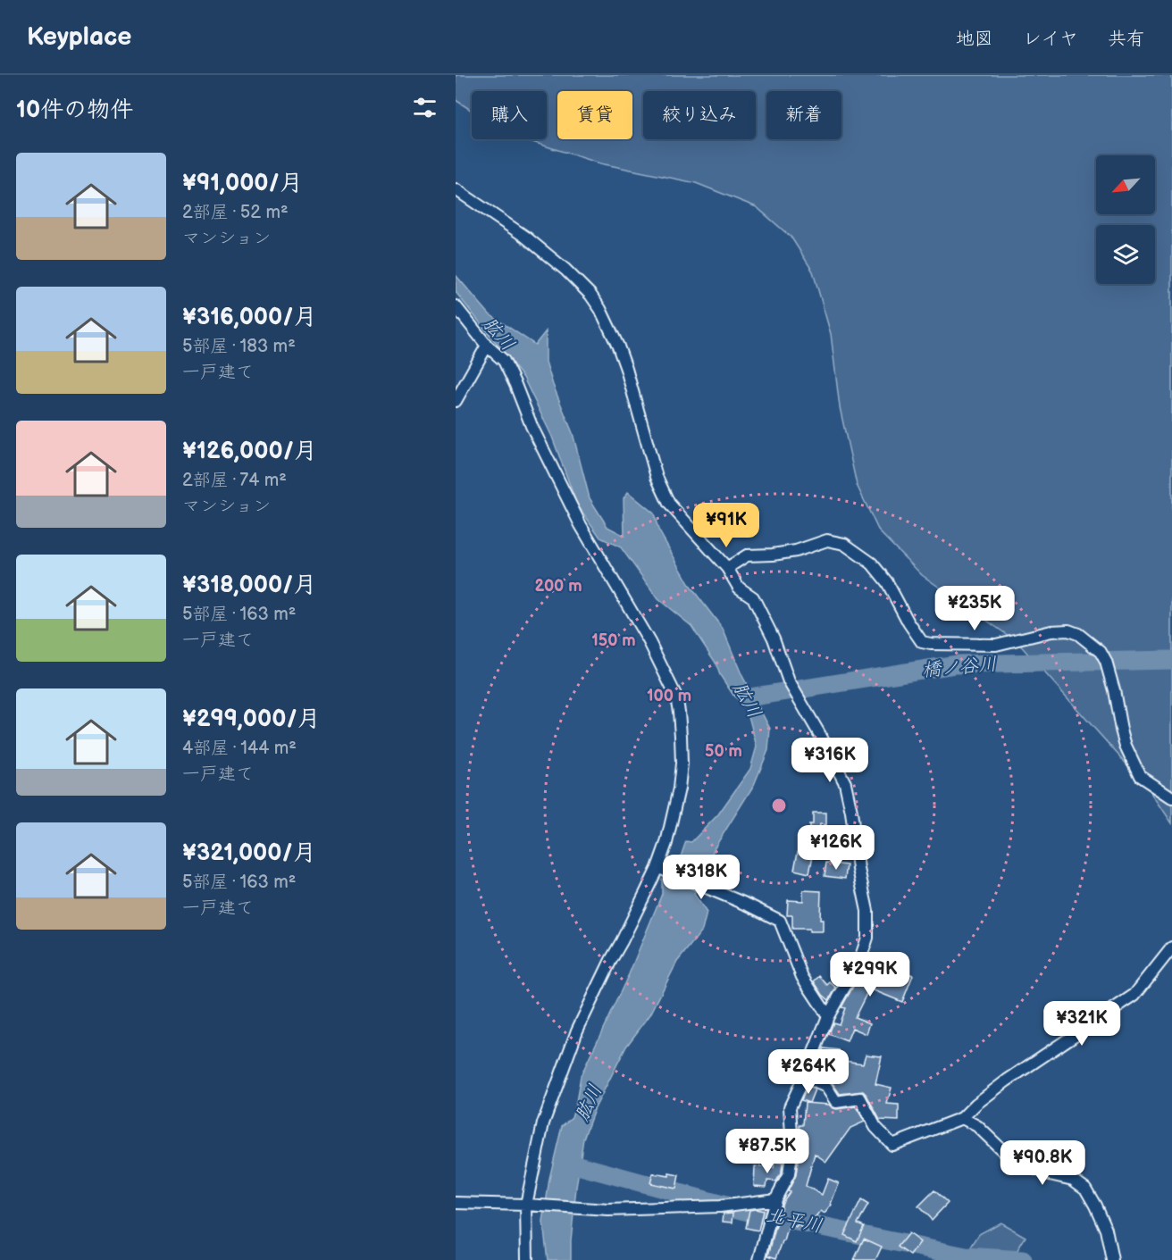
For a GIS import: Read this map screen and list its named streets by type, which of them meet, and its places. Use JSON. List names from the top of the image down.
{
  "water": ["肱川", "橋ノ谷川", "北平川"],
  "north": "bottom left",
  "page": {
    "header": "Keyplace",
    "nav": ["地図", "レイヤ", "共有"],
    "heading": "10件の物件",
    "chip": [
      "購入",
      "賃貸",
      "絞り込み",
      "新着"
    ],
    "list": [
      {
        "name": "¥91,000/月",
        "note": "2部屋 · 52 m² · マンション"
      },
      {
        "name": "¥316,000/月",
        "note": "5部屋 · 183 m² · 一戸建て"
      },
      {
        "name": "¥126,000/月",
        "note": "2部屋 · 74 m² · マンション"
      },
      {
        "name": "¥318,000/月",
        "note": "5部屋 · 163 m² · 一戸建て"
      },
      {
        "name": "¥299,000/月",
        "note": "4部屋 · 144 m² · 一戸建て"
      },
      {
        "name": "¥321,000/月",
        "note": "5部屋 · 163 m² · 一戸建て"
      }
    ],
    "price": [
      "¥91K",
      "¥235K",
      "¥316K",
      "¥126K",
      "¥318K",
      "¥299K",
      "¥321K",
      "¥264K",
      "¥87.5K",
      "¥90.8K"
    ]
  },
  "rings": [
    "200 m",
    "150 m",
    "100 m",
    "50 m"
  ]
}
